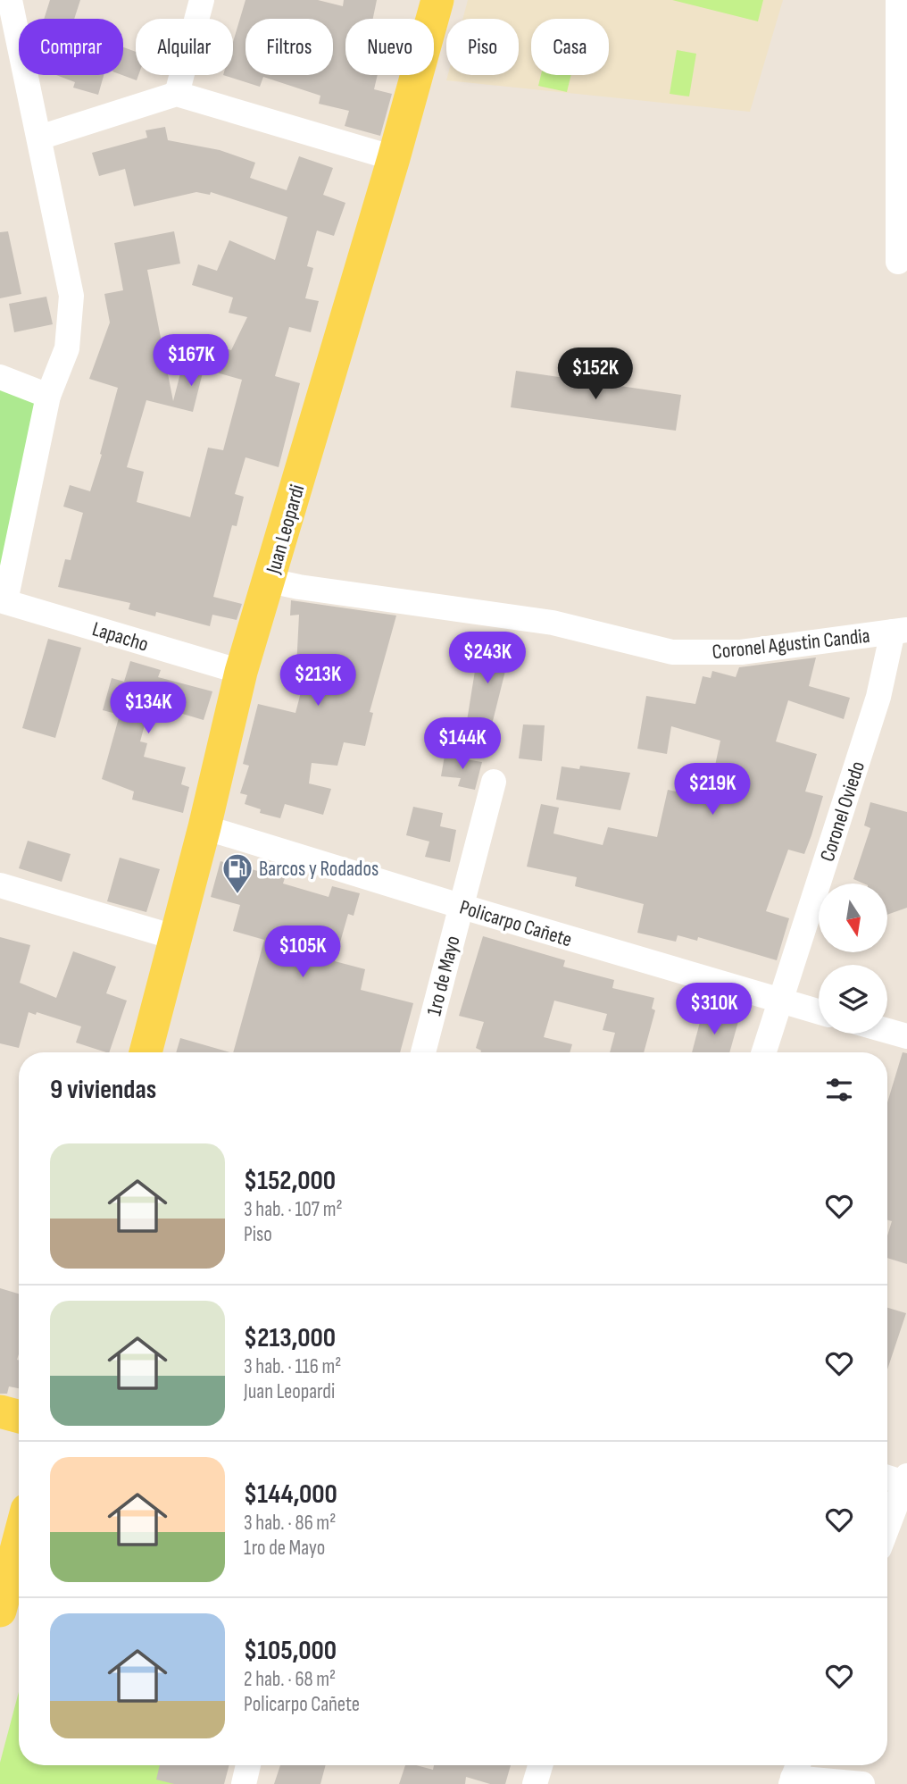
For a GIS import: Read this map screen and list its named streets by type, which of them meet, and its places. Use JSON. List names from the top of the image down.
{
  "streets": {
    "main road": ["Juan Leopardi"],
    "street": [
      "Lapacho",
      "Coronel Agustin Candia",
      "Coronel Oviedo",
      "Policarpo Cañete",
      "1ro de Mayo"
    ]
  },
  "crossings": [
    ["Juan Leopardi", "Lapacho"],
    ["Juan Leopardi", "Coronel Agustin Candia"],
    ["Juan Leopardi", "Policarpo Cañete"],
    ["Coronel Agustin Candia", "Coronel Oviedo"],
    ["Coronel Oviedo", "Policarpo Cañete"],
    ["Policarpo Cañete", "1ro de Mayo"]
  ],
  "places": {
    "fuel station": ["Barcos y Rodados"]
  },
  "north": "bottom",
  "page": {
    "chip": [
      "Comprar",
      "Alquilar",
      "Filtros",
      "Nuevo",
      "Piso",
      "Casa"
    ],
    "price": [
      "$167K",
      "$152K",
      "$243K",
      "$213K",
      "$134K",
      "$144K",
      "$219K",
      "$105K",
      "$310K"
    ],
    "heading": "9 viviendas",
    "list": [
      {
        "name": "$152,000",
        "note": "3 hab. · 107 m² · Piso"
      },
      {
        "name": "$213,000",
        "note": "3 hab. · 116 m² · Juan Leopardi"
      },
      {
        "name": "$144,000",
        "note": "3 hab. · 86 m² · 1ro de Mayo"
      },
      {
        "name": "$105,000",
        "note": "2 hab. · 68 m² · Policarpo Cañete"
      }
    ]
  }
}
